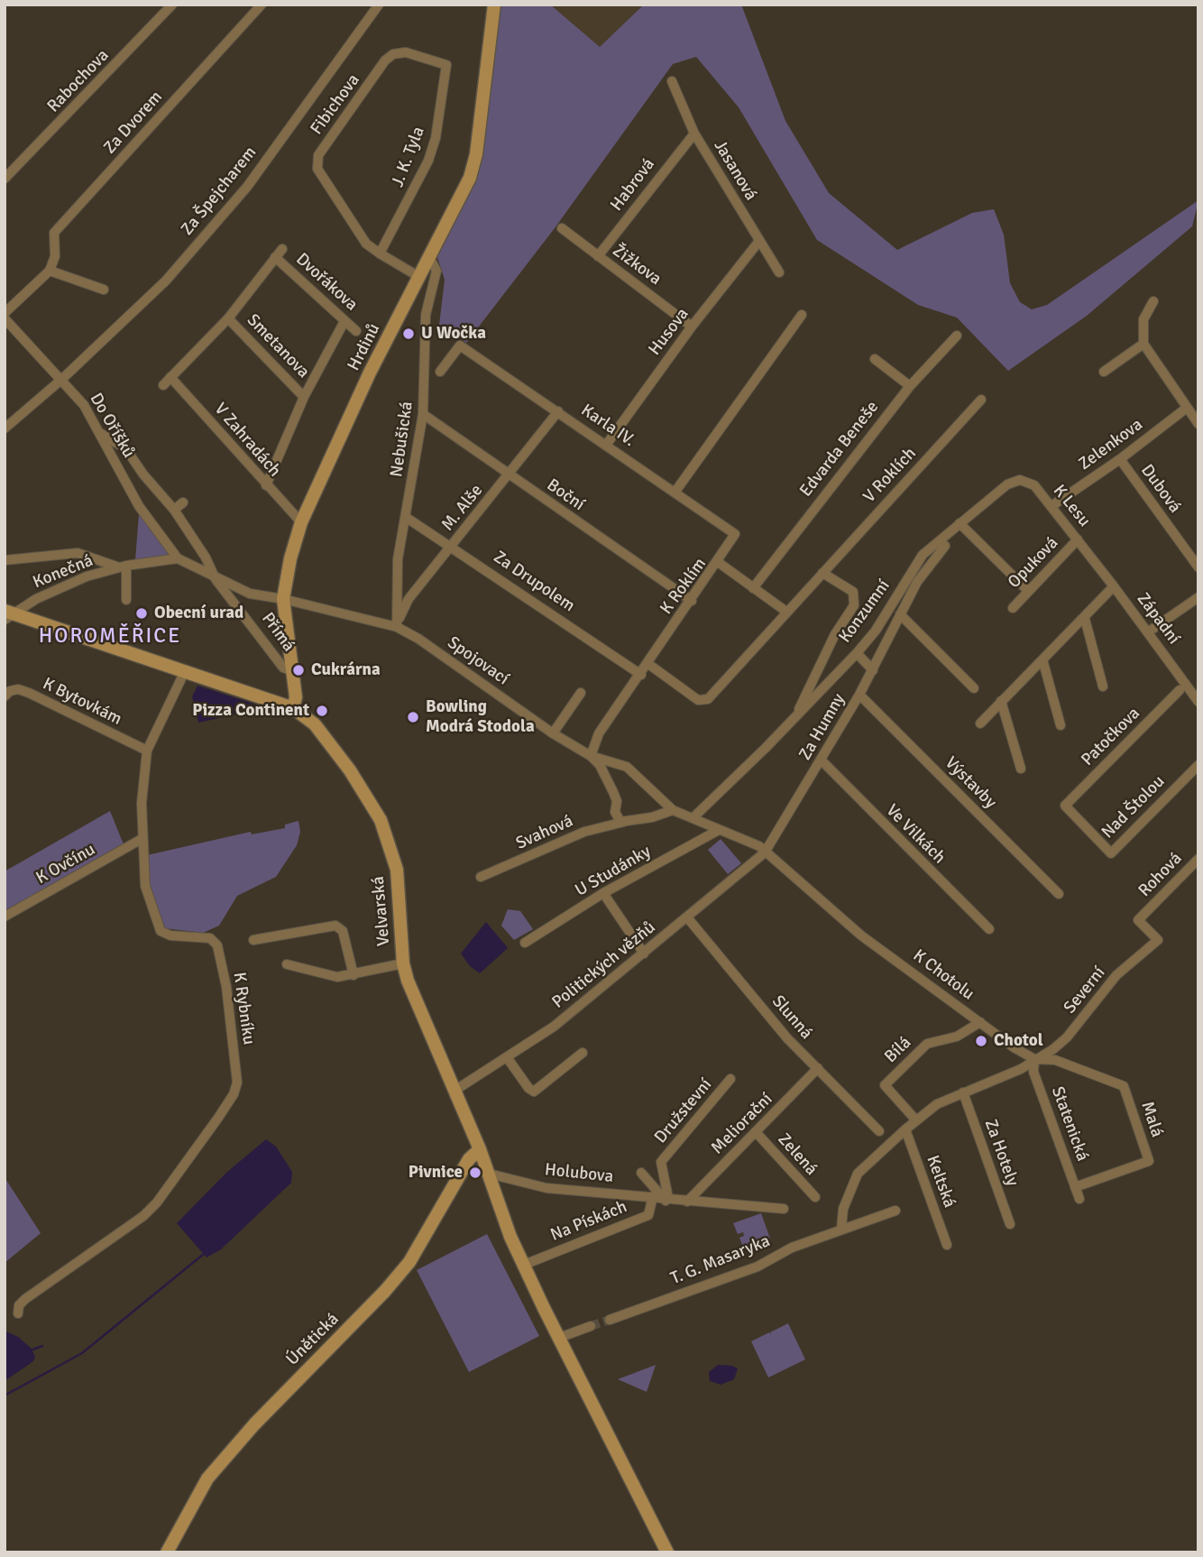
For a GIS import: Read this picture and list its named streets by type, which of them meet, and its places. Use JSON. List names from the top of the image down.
{
  "streets": {
    "street": [
      "Rabochova",
      "Fibichova",
      "Za Dvorem",
      "J. K. Tyla",
      "Jasanová",
      "Habrová",
      "Za Špejcharem",
      "Žižkova",
      "Dvořákova",
      "Husova",
      "Smetanova",
      "Hrdinů",
      "Do Oříšků",
      "Karla IV.",
      "Nebušická",
      "V Zahradách",
      "Zelenkova",
      "Edvarda Beneše",
      "V Roklích",
      "Dubová",
      "Boční",
      "K Lesu",
      "M. Alše",
      "Opuková",
      "Konečná",
      "Za Drupolem",
      "K Roklím",
      "Konzumní",
      "Západní",
      "Přímá",
      "Spojovací",
      "K Bytovkám",
      "Za Humny",
      "Patočkova",
      "Výstavby",
      "Nad Štolou",
      "Svahová",
      "Ve Vilkách",
      "K Ovčínu",
      "U Studánky",
      "Rohová",
      "Velvarská",
      "Politických vězňů",
      "K Chotolu",
      "Severní",
      "K Rybníku",
      "Slunná",
      "Bílá",
      "Družstevní",
      "Malá",
      "Meliorační",
      "Statenická",
      "Za Hotely",
      "Zelená",
      "Holubova",
      "Keltská",
      "Na Pískách",
      "T. G. Masaryka",
      "Únětická"
    ]
  },
  "crossings": [
    ["Fibichova", "J. K. Tyla"],
    ["Jasanová", "Habrová"],
    ["Jasanová", "Husova"],
    ["Habrová", "Žižkova"],
    ["Za Špejcharem", "Do Oříšků"],
    ["Žižkova", "Husova"],
    ["Husova", "Karla IV."],
    ["Hrdinů", "Nebušická"],
    ["Hrdinů", "V Zahradách"],
    ["Hrdinů", "Přímá"],
    ["Hrdinů", "Spojovací"],
    ["Hrdinů", "Velvarská"],
    ["Do Oříšků", "Konečná"],
    ["Do Oříšků", "Spojovací"],
    ["Karla IV.", "M. Alše"],
    ["Karla IV.", "K Roklím"],
    ["Nebušická", "Boční"],
    ["Nebušická", "M. Alše"],
    ["Nebušická", "Za Drupolem"],
    ["Nebušická", "Spojovací"],
    ["Zelenkova", "Dubová"],
    ["Zelenkova", "K Lesu"],
    ["Edvarda Beneše", "K Roklím"],
    ["V Roklích", "Konzumní"],
    ["Boční", "M. Alše"],
    ["Boční", "K Roklím"],
    ["K Lesu", "Opuková"],
    ["K Lesu", "Konzumní"],
    ["K Lesu", "Západní"],
    ["M. Alše", "Za Drupolem"],
    ["M. Alše", "Spojovací"],
    ["Konečná", "Spojovací"],
    ["Konečná", "Velvarská"],
    ["Za Drupolem", "K Roklím"],
    ["K Roklím", "Spojovací"],
    ["Konzumní", "Spojovací"],
    ["Přímá", "Spojovací"],
    ["Spojovací", "Za Humny"],
    ["Spojovací", "Svahová"],
    ["Spojovací", "U Studánky"],
    ["Spojovací", "Politických vězňů"],
    ["Spojovací", "K Chotolu"],
    ["K Bytovkám", "K Rybníku"],
    ["Za Humny", "Výstavby"],
    ["Za Humny", "Ve Vilkách"],
    ["Za Humny", "Politických vězňů"],
    ["Za Humny", "K Chotolu"],
    ["Patočkova", "Nad Štolou"],
    ["K Ovčínu", "K Rybníku"],
    ["Rohová", "Severní"],
    ["Velvarská", "Politických vězňů"],
    ["Velvarská", "K Rybníku"],
    ["Velvarská", "Holubova"],
    ["Velvarská", "Na Pískách"],
    ["Velvarská", "Únětická"],
    ["Politických vězňů", "K Chotolu"],
    ["Politických vězňů", "Slunná"],
    ["K Chotolu", "Severní"],
    ["K Chotolu", "Bílá"],
    ["K Chotolu", "Malá"],
    ["K Chotolu", "Statenická"],
    ["Severní", "Statenická"],
    ["Slunná", "Meliorační"],
    ["Družstevní", "Holubova"],
    ["Malá", "Statenická"],
    ["Meliorační", "Zelená"],
    ["Meliorační", "Holubova"],
    ["Holubova", "Na Pískách"]
  ],
  "districts": ["HOROMĚŘICE"],
  "places": [
    "U Wočka",
    "Obecní urad",
    "Cukrárna",
    "Pizza Continent",
    "Bowling Modrá Stodola",
    "Chotol",
    "Pivnice"
  ]
}
